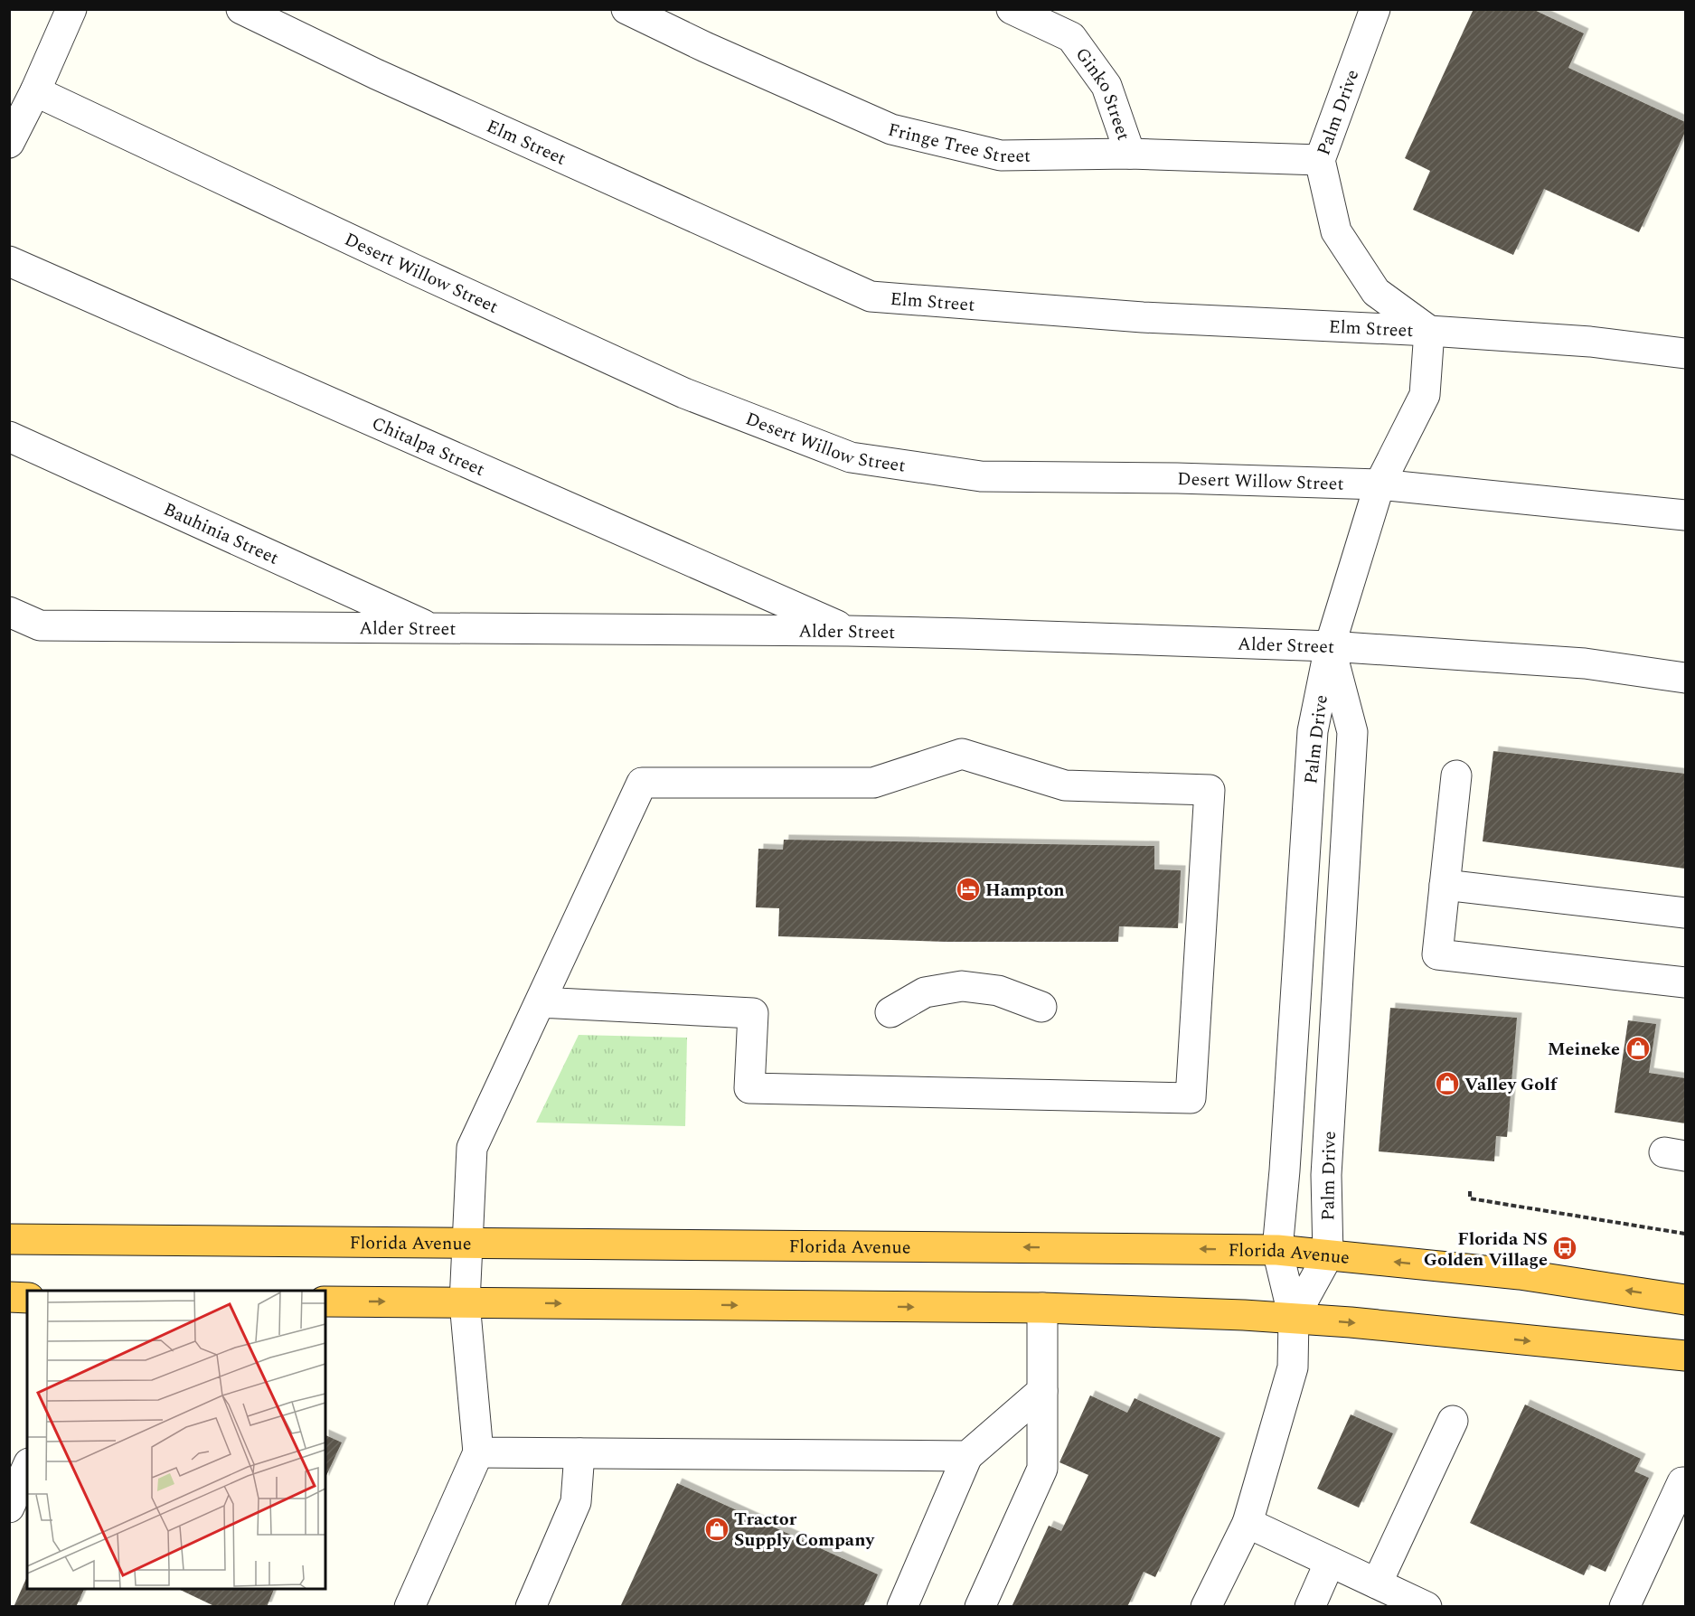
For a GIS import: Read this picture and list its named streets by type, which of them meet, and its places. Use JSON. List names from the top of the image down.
{
  "streets": {
    "highway": ["Florida Avenue"],
    "street": [
      "Ginko Street",
      "Palm Drive",
      "Fringe Tree Street",
      "Elm Street",
      "Desert Willow Street",
      "Chitalpa Street",
      "Bauhinia Street",
      "Alder Street"
    ]
  },
  "crossings": [
    ["Ginko Street", "Fringe Tree Street"],
    ["Palm Drive", "Fringe Tree Street"],
    ["Palm Drive", "Elm Street"],
    ["Palm Drive", "Desert Willow Street"],
    ["Palm Drive", "Alder Street"],
    ["Palm Drive", "Florida Avenue"],
    ["Chitalpa Street", "Alder Street"],
    ["Bauhinia Street", "Alder Street"]
  ],
  "places": {
    "hotel": ["Hampton"],
    "shop": ["Meineke", "Valley Golf", "Tractor Supply Company"],
    "bus stop": ["Florida NS Golden Village"]
  }
}
